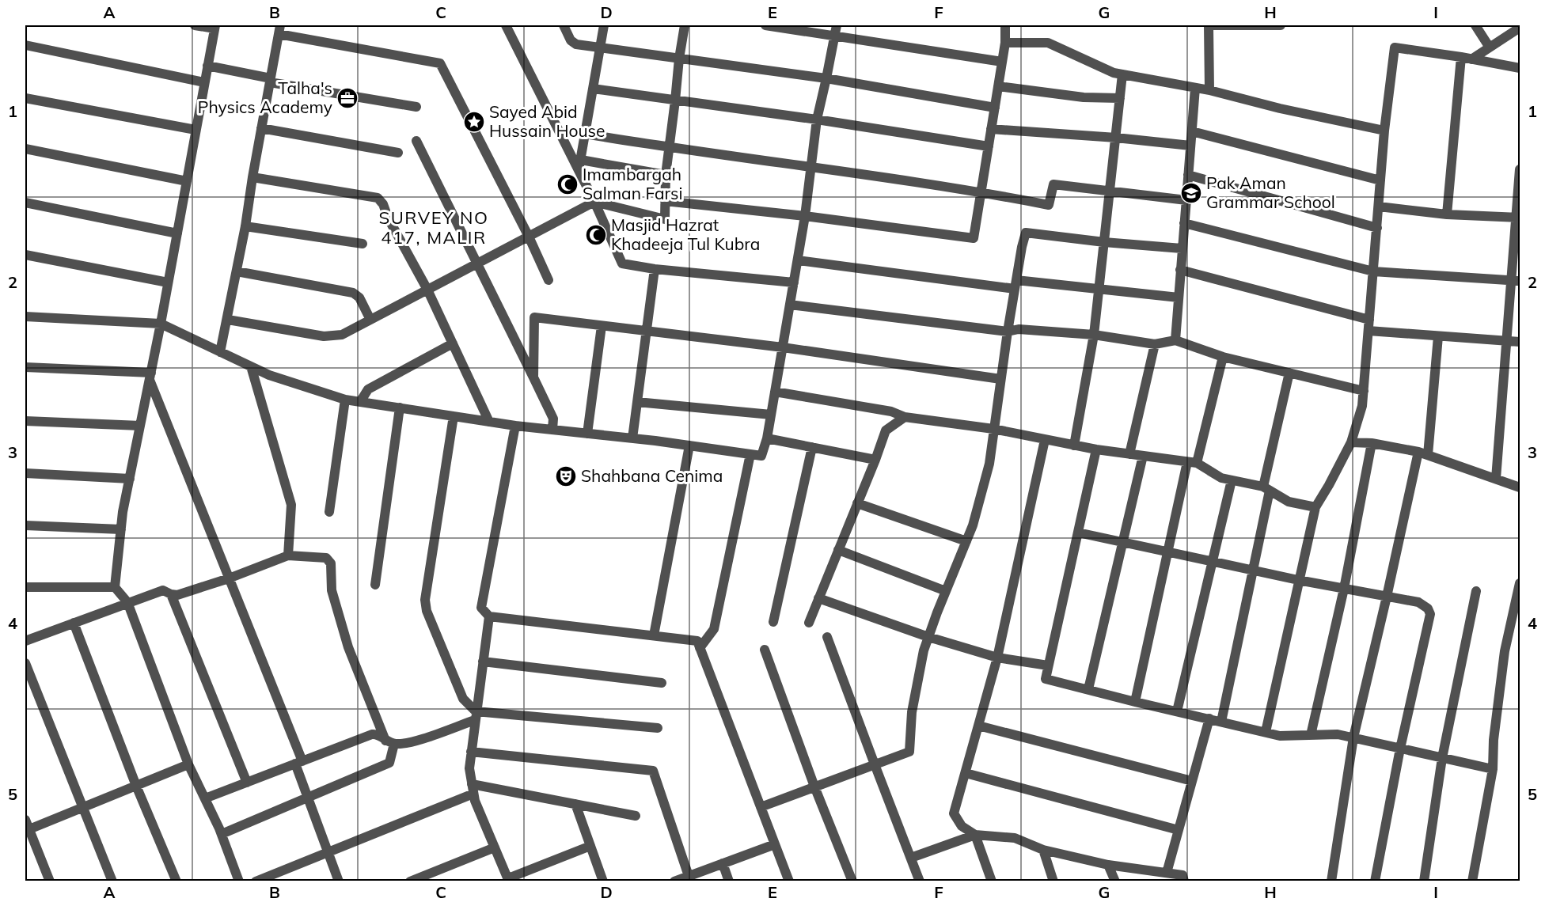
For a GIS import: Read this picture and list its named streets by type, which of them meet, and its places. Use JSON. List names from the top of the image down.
{
  "districts": ["SURVEY NO 417, MALIR"],
  "places": {
    "office": ["Talha's Physics Academy"],
    "place": ["Sayed Abid Hussain House"],
    "mosque": ["Imambargah Salman Farsi", "Masjid Hazrat Khadeeja Tul Kubra"],
    "school or university": ["Pak Aman Grammar School"],
    "theatre": ["Shahbana Cenima"]
  },
  "grid": {
    "columns": [
      "A",
      "B",
      "C",
      "D",
      "E",
      "F",
      "G",
      "H",
      "I"
    ],
    "rows": [
      "1",
      "2",
      "3",
      "4",
      "5"
    ]
  }
}
